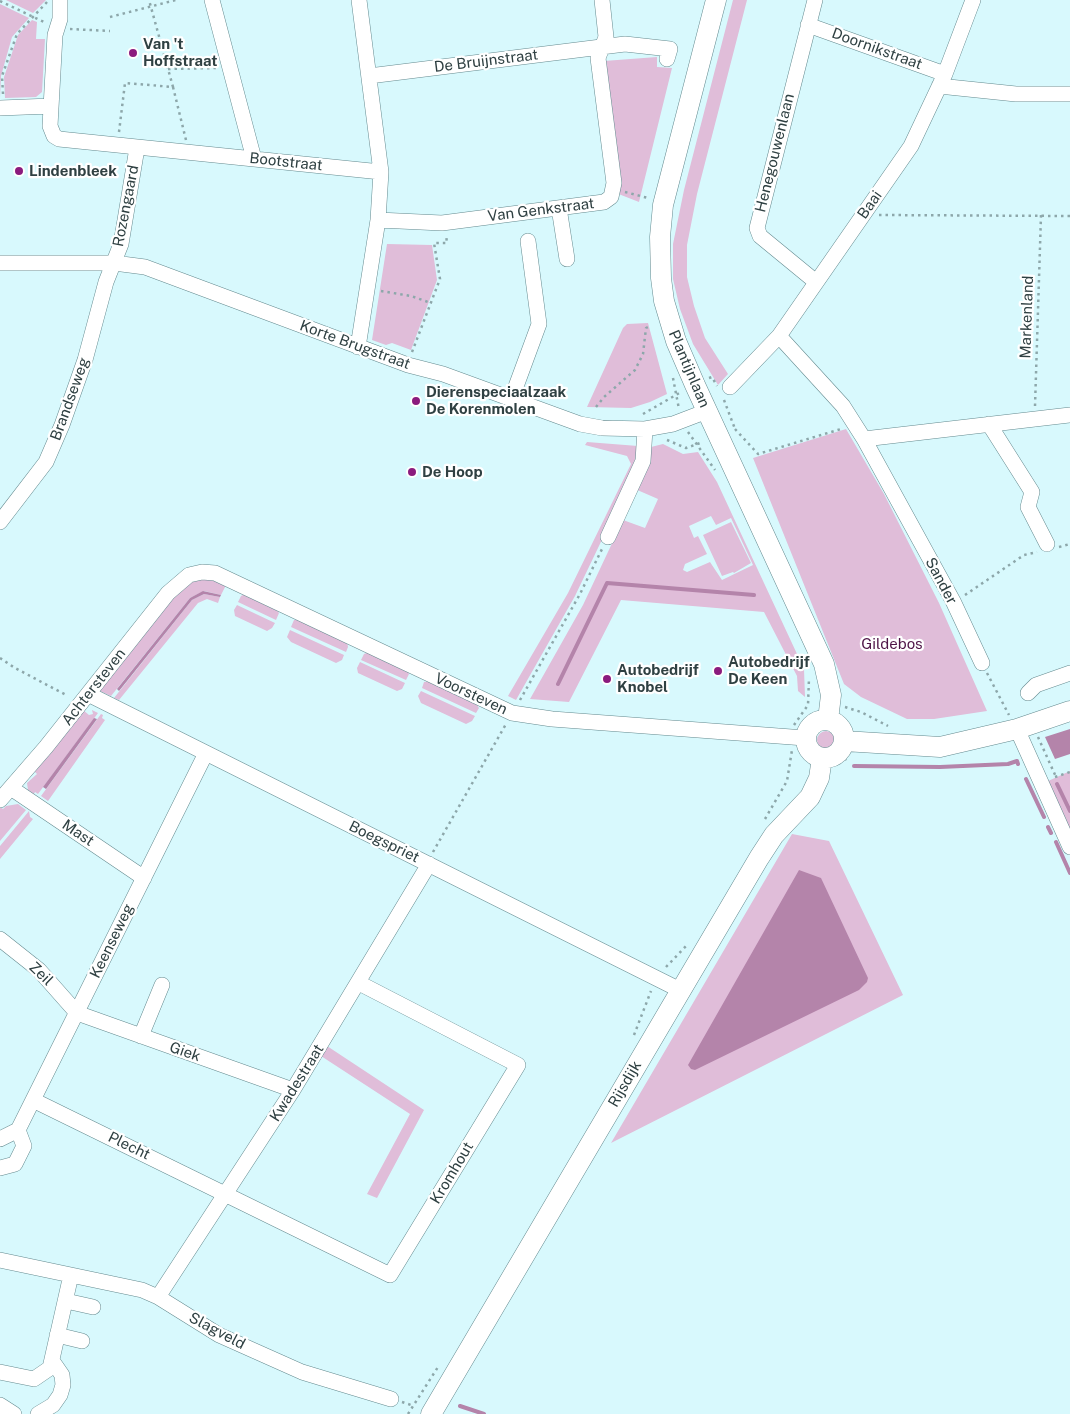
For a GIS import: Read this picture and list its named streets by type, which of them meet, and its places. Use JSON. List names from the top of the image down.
{
  "streets": {
    "main road": ["Plantijnlaan", "Rijsdijk"],
    "street": [
      "Doornikstraat",
      "De Bruijnstraat",
      "Henegouwenlaan",
      "Bootstraat",
      "Baai",
      "Rozengaard",
      "Van Genkstraat",
      "Korte Brugstraat",
      "Brandseweg",
      "Sander",
      "Achtersteven",
      "Voorsteven",
      "Mast",
      "Boegspriet",
      "Keenseweg",
      "Zeil",
      "Giek",
      "Kwadestraat",
      "Plecht",
      "Kromhout",
      "Slagveld"
    ],
    "path": ["Markenland"]
  },
  "crossings": [
    ["Doornikstraat", "Henegouwenlaan"],
    ["Doornikstraat", "Baai"],
    ["De Bruijnstraat", "Van Genkstraat"],
    ["Henegouwenlaan", "Baai"],
    ["Bootstraat", "Rozengaard"],
    ["Baai", "Plantijnlaan"],
    ["Baai", "Sander"],
    ["Rozengaard", "Korte Brugstraat"],
    ["Rozengaard", "Brandseweg"],
    ["Korte Brugstraat", "Plantijnlaan"],
    ["Korte Brugstraat", "Brandseweg"],
    ["Plantijnlaan", "Sander"],
    ["Plantijnlaan", "Voorsteven"],
    ["Plantijnlaan", "Rijsdijk"],
    ["Achtersteven", "Voorsteven"],
    ["Achtersteven", "Mast"],
    ["Achtersteven", "Boegspriet"],
    ["Voorsteven", "Rijsdijk"],
    ["Mast", "Keenseweg"],
    ["Boegspriet", "Keenseweg"],
    ["Boegspriet", "Kwadestraat"],
    ["Boegspriet", "Rijsdijk"],
    ["Keenseweg", "Zeil"],
    ["Keenseweg", "Giek"],
    ["Keenseweg", "Plecht"],
    ["Zeil", "Giek"],
    ["Giek", "Kwadestraat"],
    ["Kwadestraat", "Plecht"],
    ["Kwadestraat", "Kromhout"],
    ["Kwadestraat", "Slagveld"],
    ["Plecht", "Kromhout"]
  ],
  "parks": ["Gildebos"],
  "places": [
    "Van 't Hoffstraat",
    "Lindenbleek",
    "Dierenspeciaalzaak De Korenmolen",
    "De Hoop",
    "Autobedrijf De Keen",
    "Autobedrijf Knobel"
  ]
}
